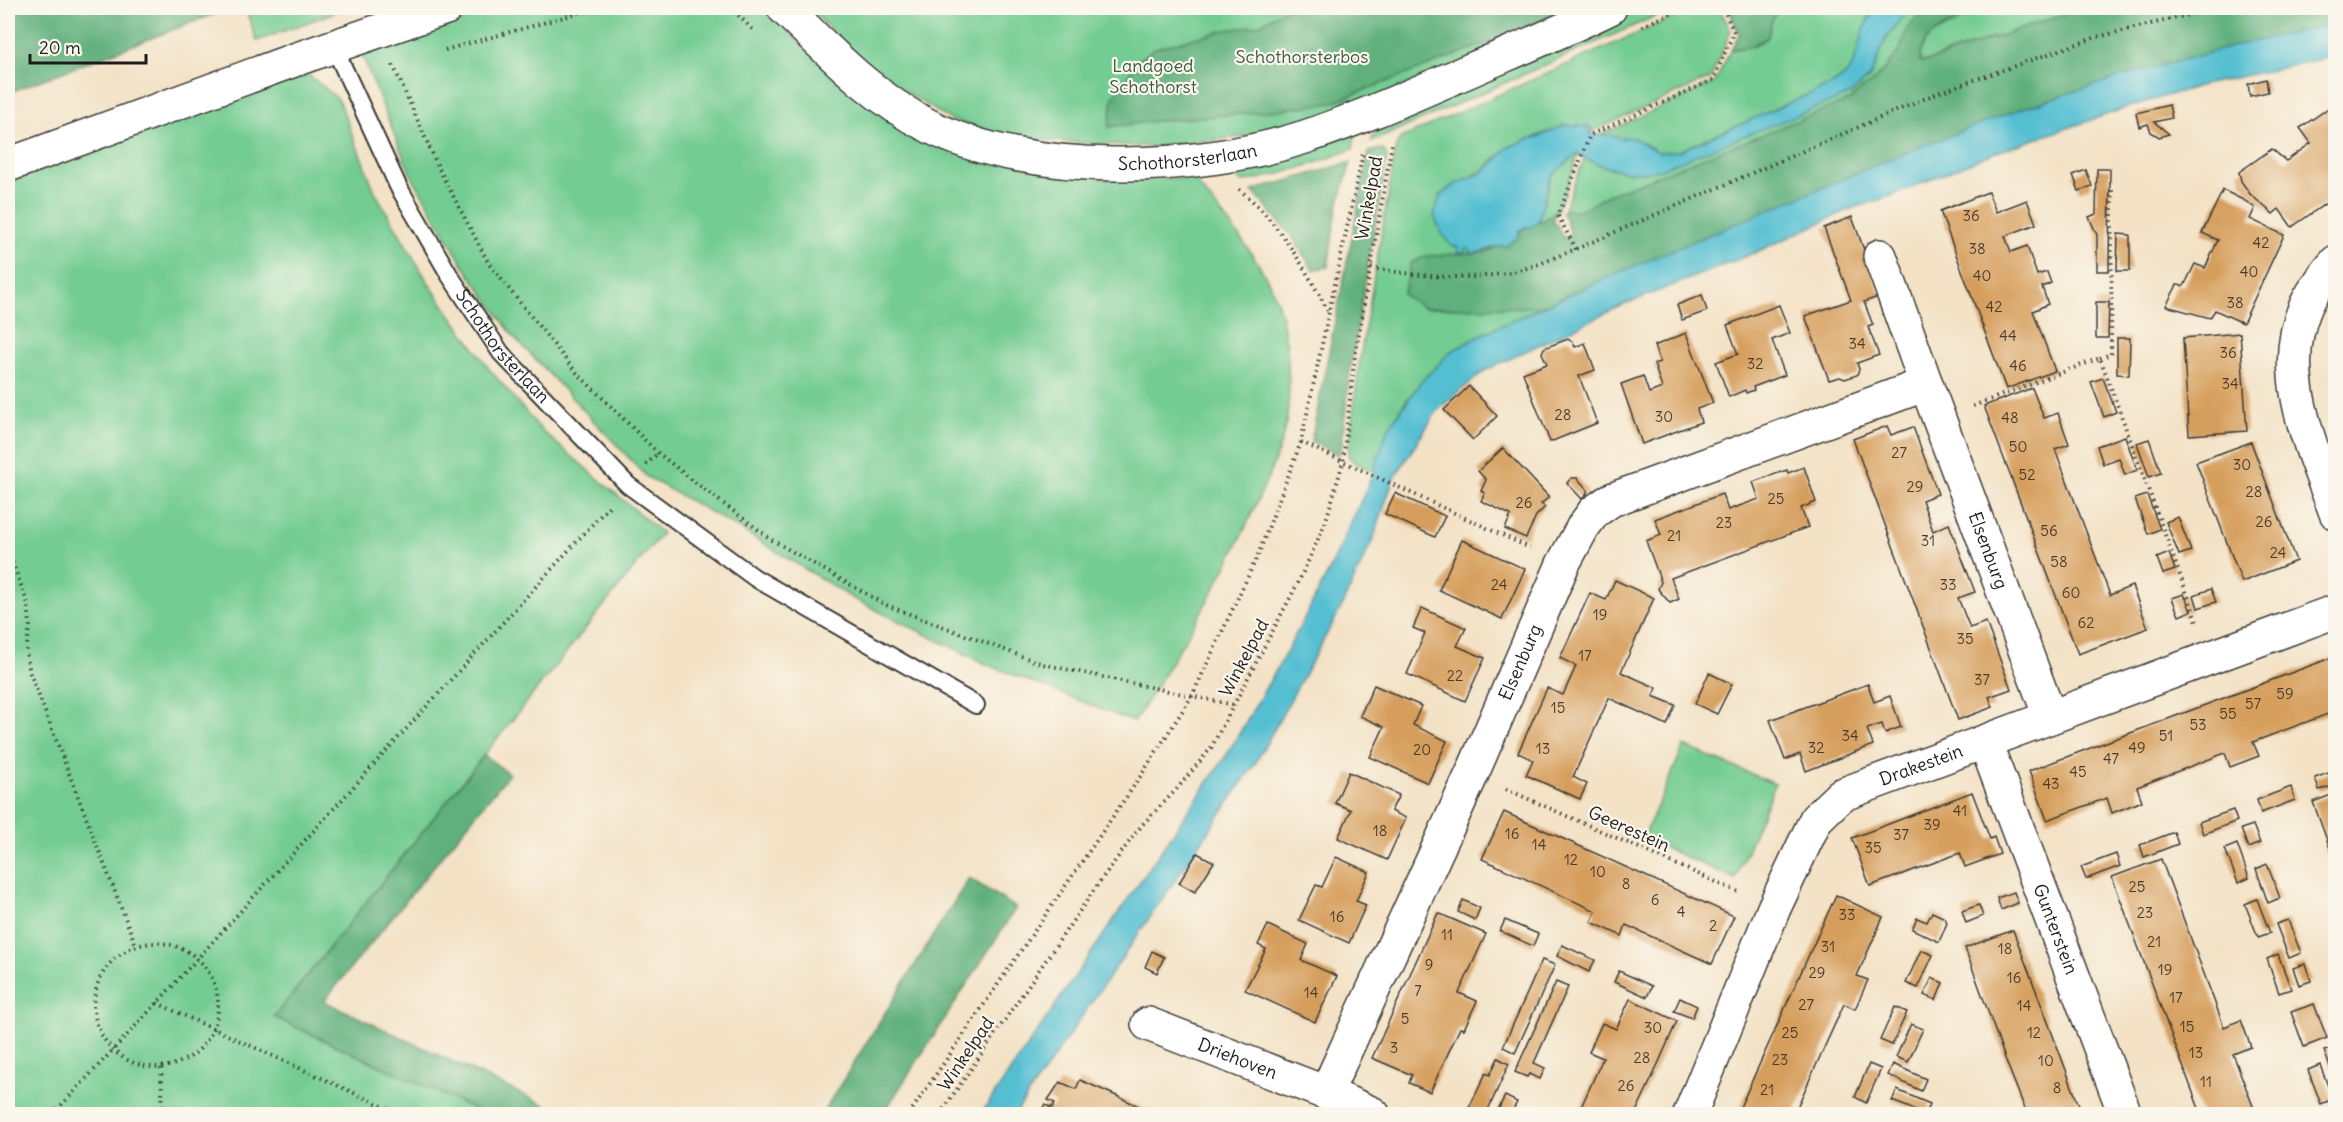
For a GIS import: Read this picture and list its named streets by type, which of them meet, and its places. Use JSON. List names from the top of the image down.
{
  "streets": {
    "street": [
      "Schothorsterlaan",
      "Elsenburg",
      "Drakestein",
      "Gunterstein",
      "Driehoven"
    ],
    "path": ["Winkelpad", "Geerestein"]
  },
  "crossings": [
    ["Schothorsterlaan", "Winkelpad"],
    ["Elsenburg", "Drakestein"],
    ["Elsenburg", "Geerestein"],
    ["Elsenburg", "Driehoven"],
    ["Drakestein", "Geerestein"],
    ["Drakestein", "Gunterstein"]
  ],
  "parks": ["Schothorsterbos", "Landgoed Schothorst"],
  "house_numbers": [
    "36",
    "42",
    "38",
    "40",
    "40",
    "38",
    "42",
    "44",
    "34",
    "36",
    "32",
    "46",
    "34",
    "28",
    "30",
    "48",
    "50",
    "27",
    "30",
    "52",
    "29",
    "28",
    "25",
    "26",
    "26",
    "23",
    "56",
    "21",
    "31",
    "24",
    "58",
    "24",
    "33",
    "60",
    "19",
    "62",
    "35",
    "17",
    "22",
    "37",
    "59",
    "57",
    "15",
    "55",
    "53",
    "34",
    "51",
    "32",
    "49",
    "13",
    "20",
    "47",
    "45",
    "43",
    "41",
    "39",
    "18",
    "16",
    "37",
    "14",
    "35",
    "12",
    "10",
    "8",
    "25",
    "6",
    "4",
    "23",
    "33",
    "16",
    "2",
    "11",
    "21",
    "31",
    "18",
    "9",
    "19",
    "29",
    "16",
    "7",
    "14",
    "17",
    "27",
    "14",
    "5",
    "15",
    "30",
    "25",
    "12",
    "3",
    "13",
    "28",
    "23",
    "10",
    "11",
    "26",
    "8",
    "21"
  ],
  "scale_bar": "20 m"
}
